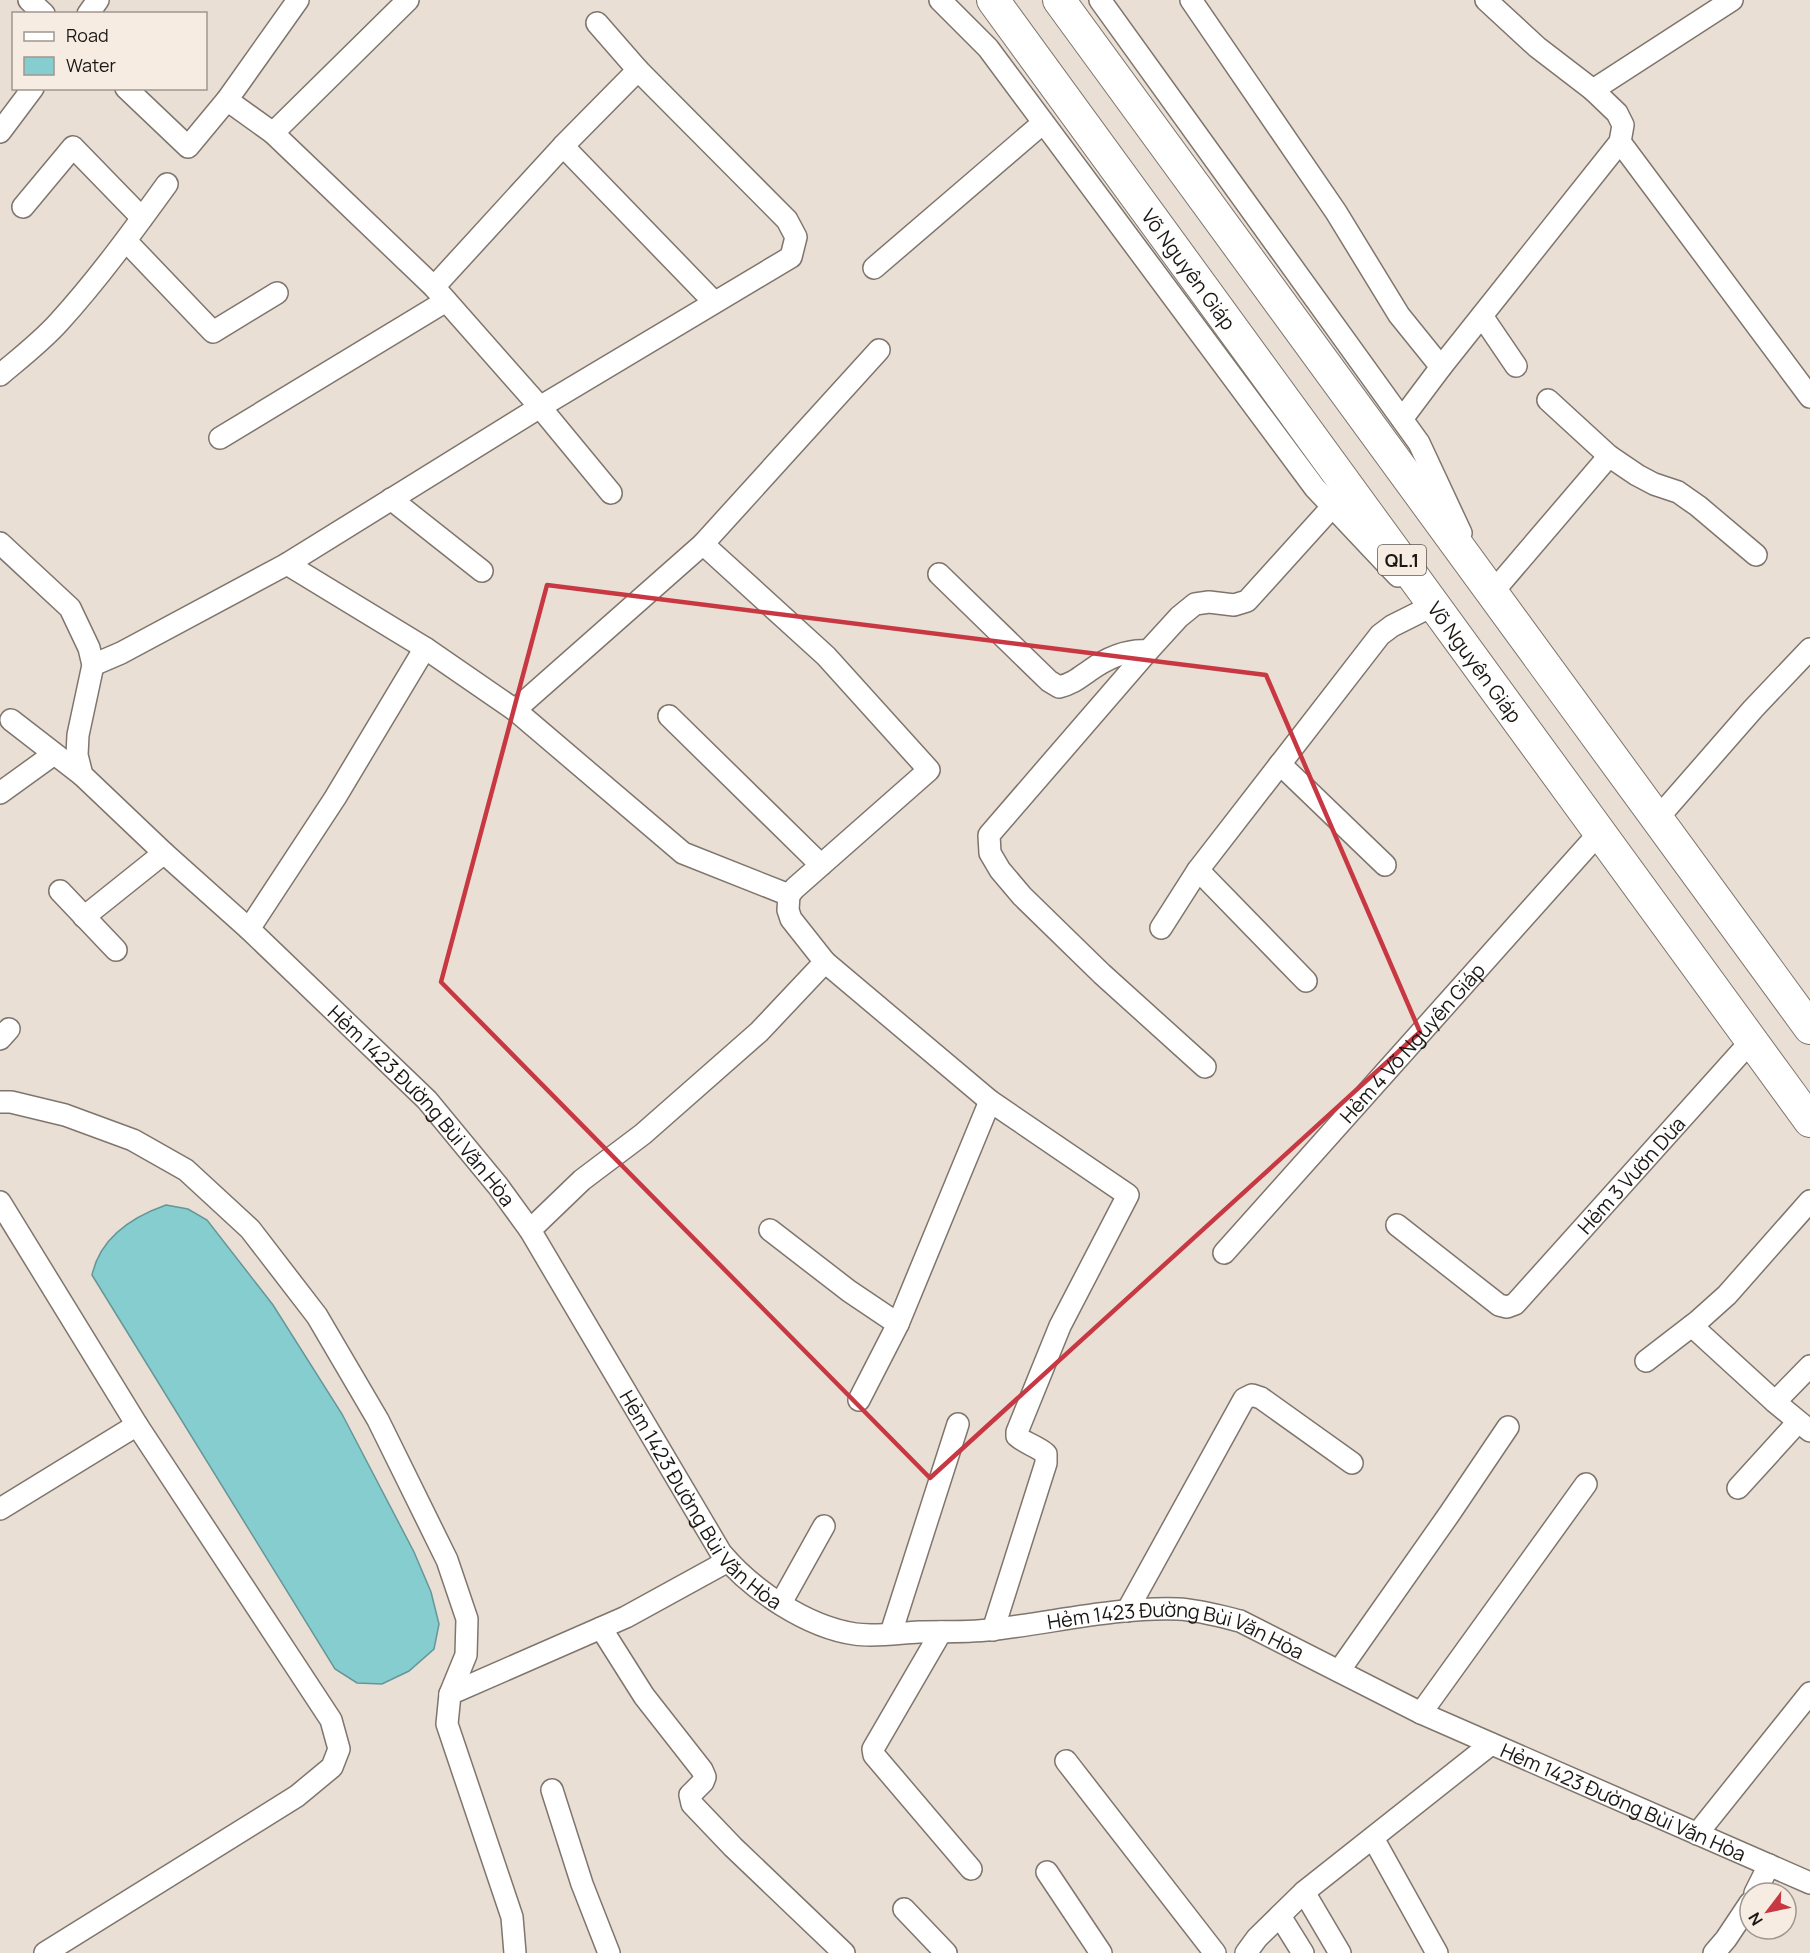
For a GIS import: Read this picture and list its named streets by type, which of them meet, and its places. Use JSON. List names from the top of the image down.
{
  "streets": {
    "highway": ["Võ Nguyên Giáp", "QL.1"],
    "street": ["Hẻm 4 Võ Nguyên Giáp", "Hẻm 1423 Đường Bùi Văn Hòa", "Hẻm 3 Vườn Dừa"]
  },
  "crossings": [
    ["Võ Nguyên Giáp", "Hẻm 4 Võ Nguyên Giáp"],
    ["Võ Nguyên Giáp", "Hẻm 3 Vườn Dừa"]
  ],
  "legend": ["Road", "Water"],
  "north": "bottom left"
}
